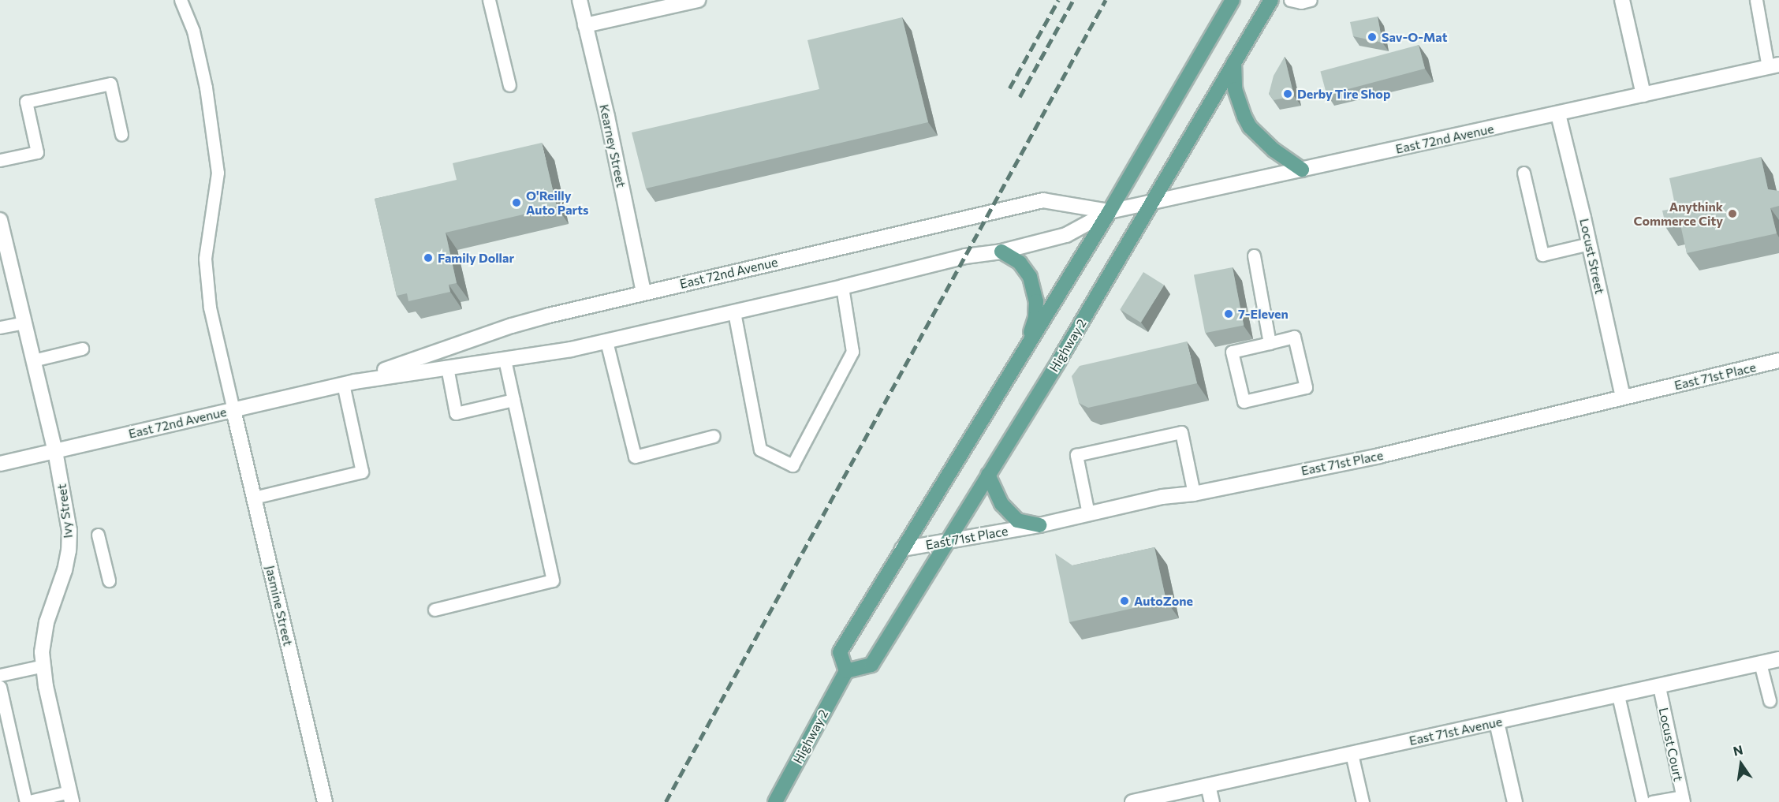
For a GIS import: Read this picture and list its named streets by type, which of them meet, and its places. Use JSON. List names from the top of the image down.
{
  "streets": {
    "main road": ["Highway 2"],
    "street": [
      "East 72nd Avenue",
      "Kearney Street",
      "Locust Street",
      "East 71st Place",
      "Ivy Street",
      "Jasmine Street",
      "East 71st Avenue"
    ],
    "lane": ["Locust Court"]
  },
  "crossings": [
    ["East 72nd Avenue", "Kearney Street"],
    ["East 72nd Avenue", "Locust Street"],
    ["East 72nd Avenue", "Highway 2"],
    ["East 72nd Avenue", "Ivy Street"],
    ["East 72nd Avenue", "Jasmine Street"],
    ["Locust Street", "East 71st Place"],
    ["Highway 2", "East 71st Place"],
    ["East 71st Avenue", "Locust Court"]
  ],
  "places": [
    "Sav-O-Mat",
    "Derby Tire Shop",
    "O'Reilly Auto Parts",
    "Anythink Commerce City",
    "Family Dollar",
    "7-Eleven",
    "AutoZone"
  ],
  "north": "top"
}
